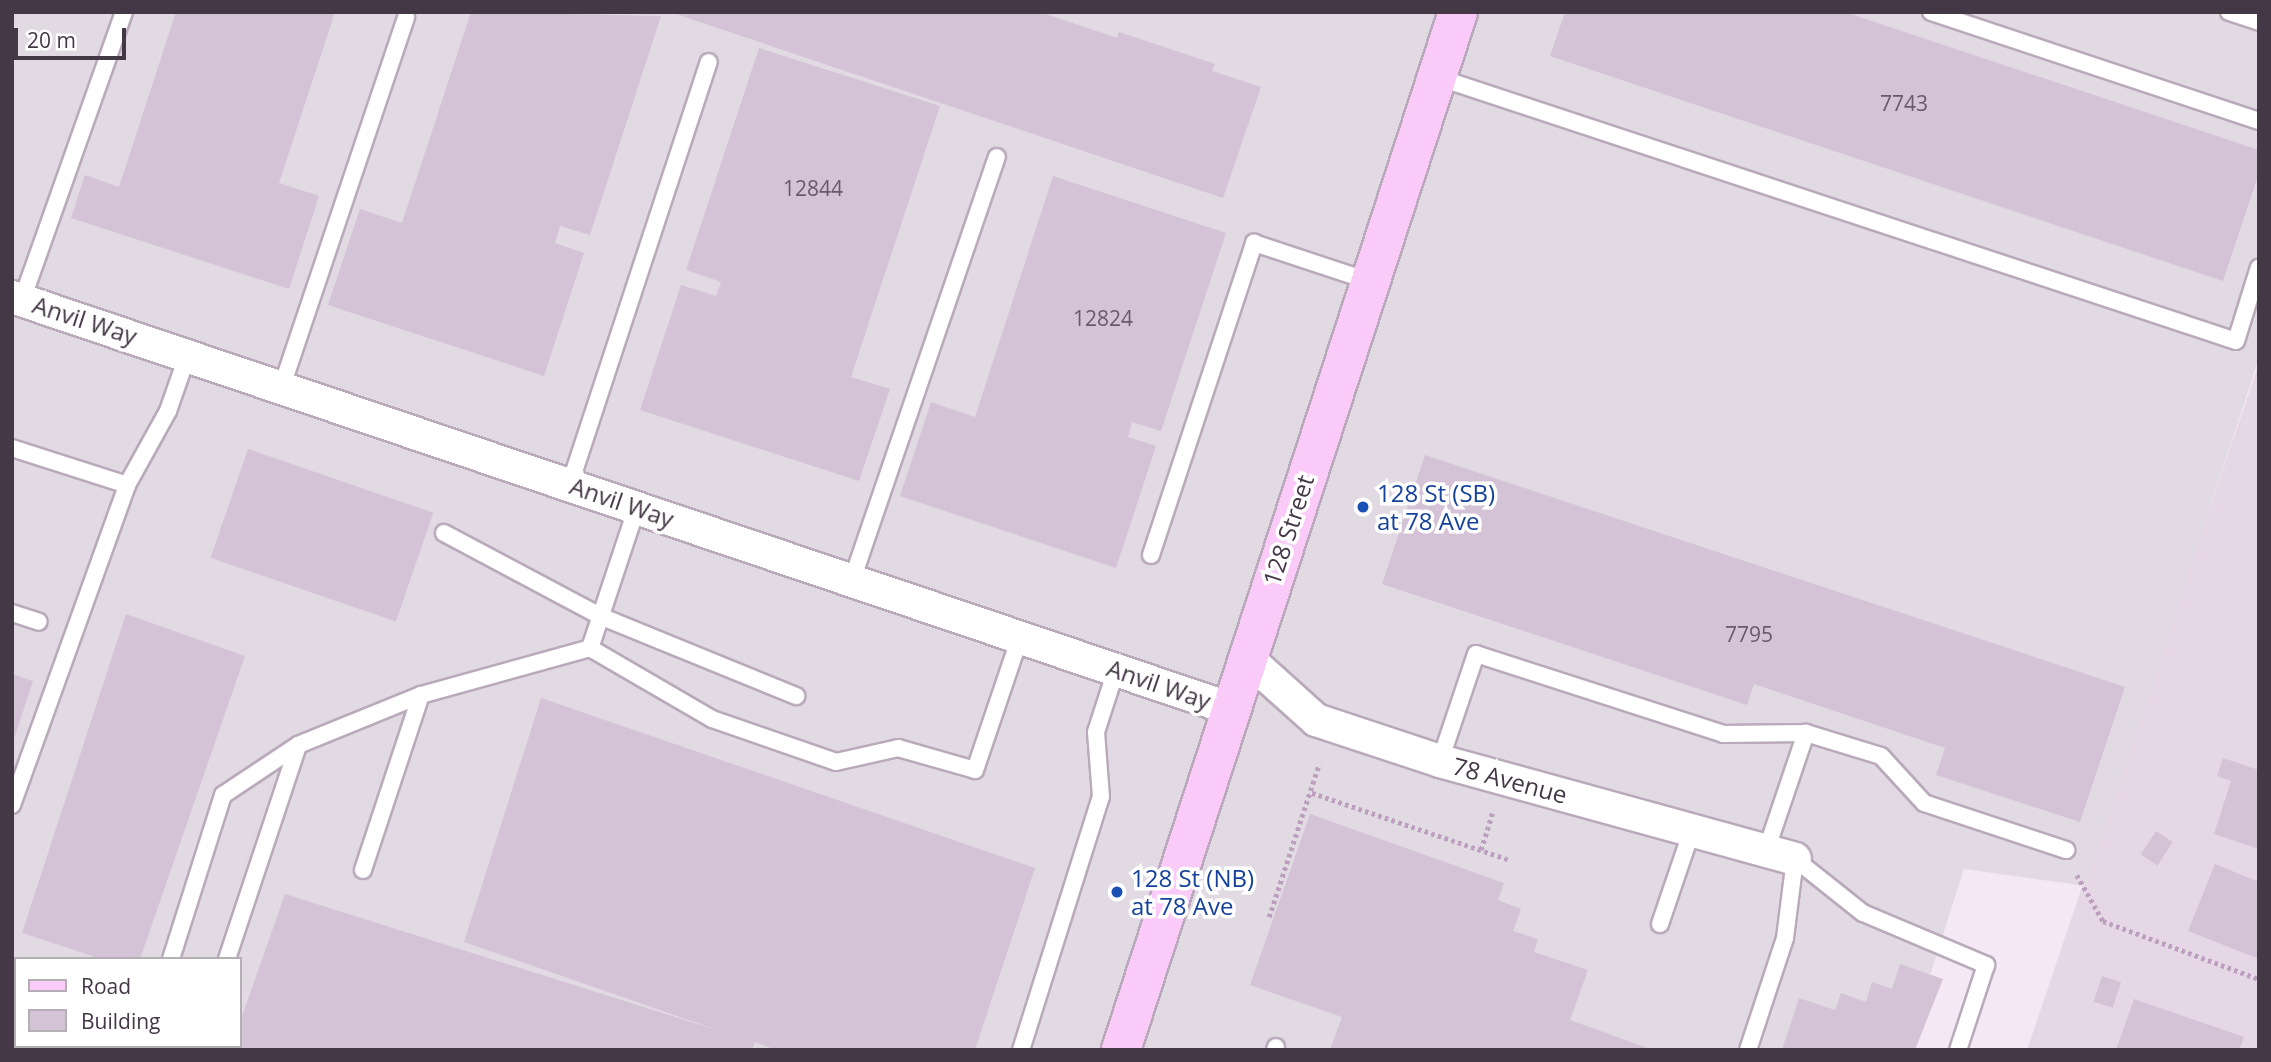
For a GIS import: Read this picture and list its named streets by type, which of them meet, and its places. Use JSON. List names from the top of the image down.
{
  "streets": {
    "main road": ["128 Street"],
    "street": ["Anvil Way", "78 Avenue"]
  },
  "crossings": [
    ["Anvil Way", "128 Street"],
    ["128 Street", "78 Avenue"]
  ],
  "places": ["128 St (SB) at 78 Ave", "128 St (NB) at 78 Ave"],
  "house_numbers": [
    "7743",
    "12844",
    "12824",
    "7795"
  ],
  "legend": ["Road", "Building"],
  "scale_bar": "20 m"
}
